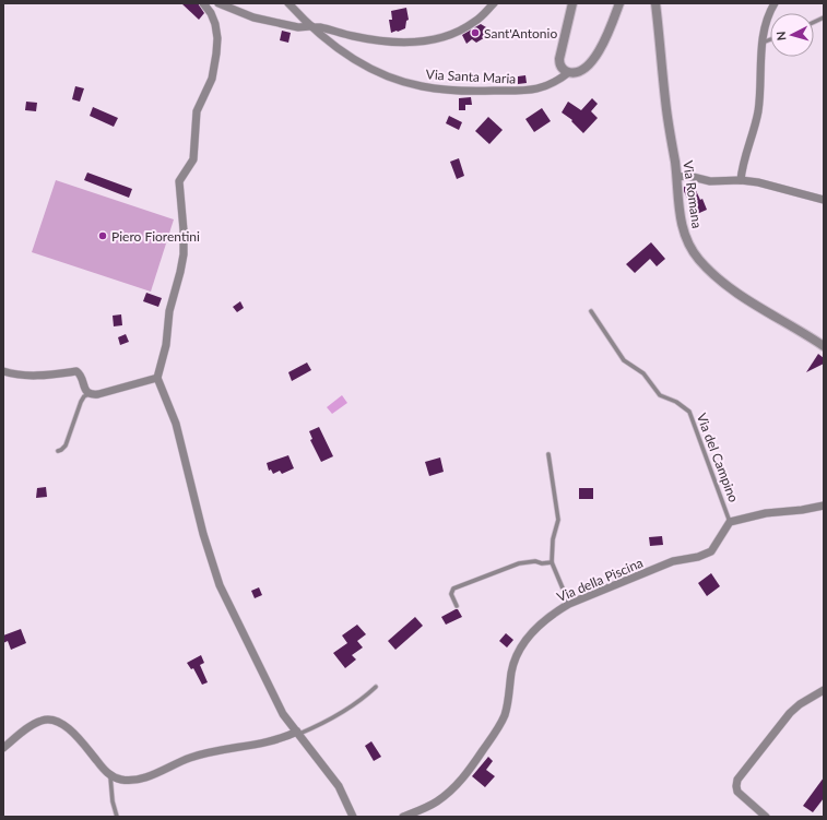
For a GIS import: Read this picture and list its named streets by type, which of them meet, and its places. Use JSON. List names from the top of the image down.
{
  "streets": {
    "street": ["Via Santa Maria", "Via Romana", "Via della Piscina"],
    "lane": ["Via del Campino"]
  },
  "crossings": [
    ["Via del Campino", "Via della Piscina"]
  ],
  "places": ["Sant'Antonio", "Piero Fiorentini"],
  "north": "left"
}
